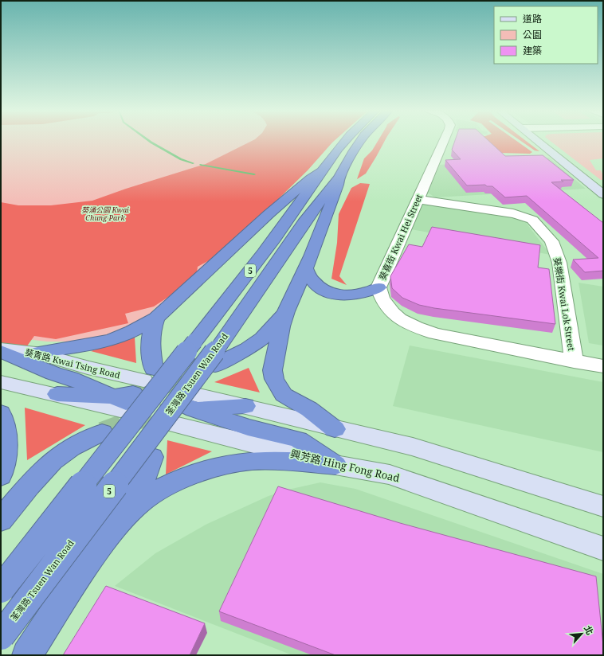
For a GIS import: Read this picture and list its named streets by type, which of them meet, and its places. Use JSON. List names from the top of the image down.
{
  "streets": {
    "highway": ["5", "荃灣路 Tsuen Wan Road"],
    "main road": ["葵青路 Kwai Tsing Road", "興芳路 Hing Fong Road"],
    "street": ["葵喜街 Kwai Hei Street", "葵樂街 Kwai Lok Street"]
  },
  "crossings": [
    ["葵喜街 Kwai Hei Street", "葵樂街 Kwai Lok Street"]
  ],
  "parks": ["葵涌公園 Kwai Chung Park"],
  "legend": ["道路", "公園", "建築"],
  "north": "top right"
}
